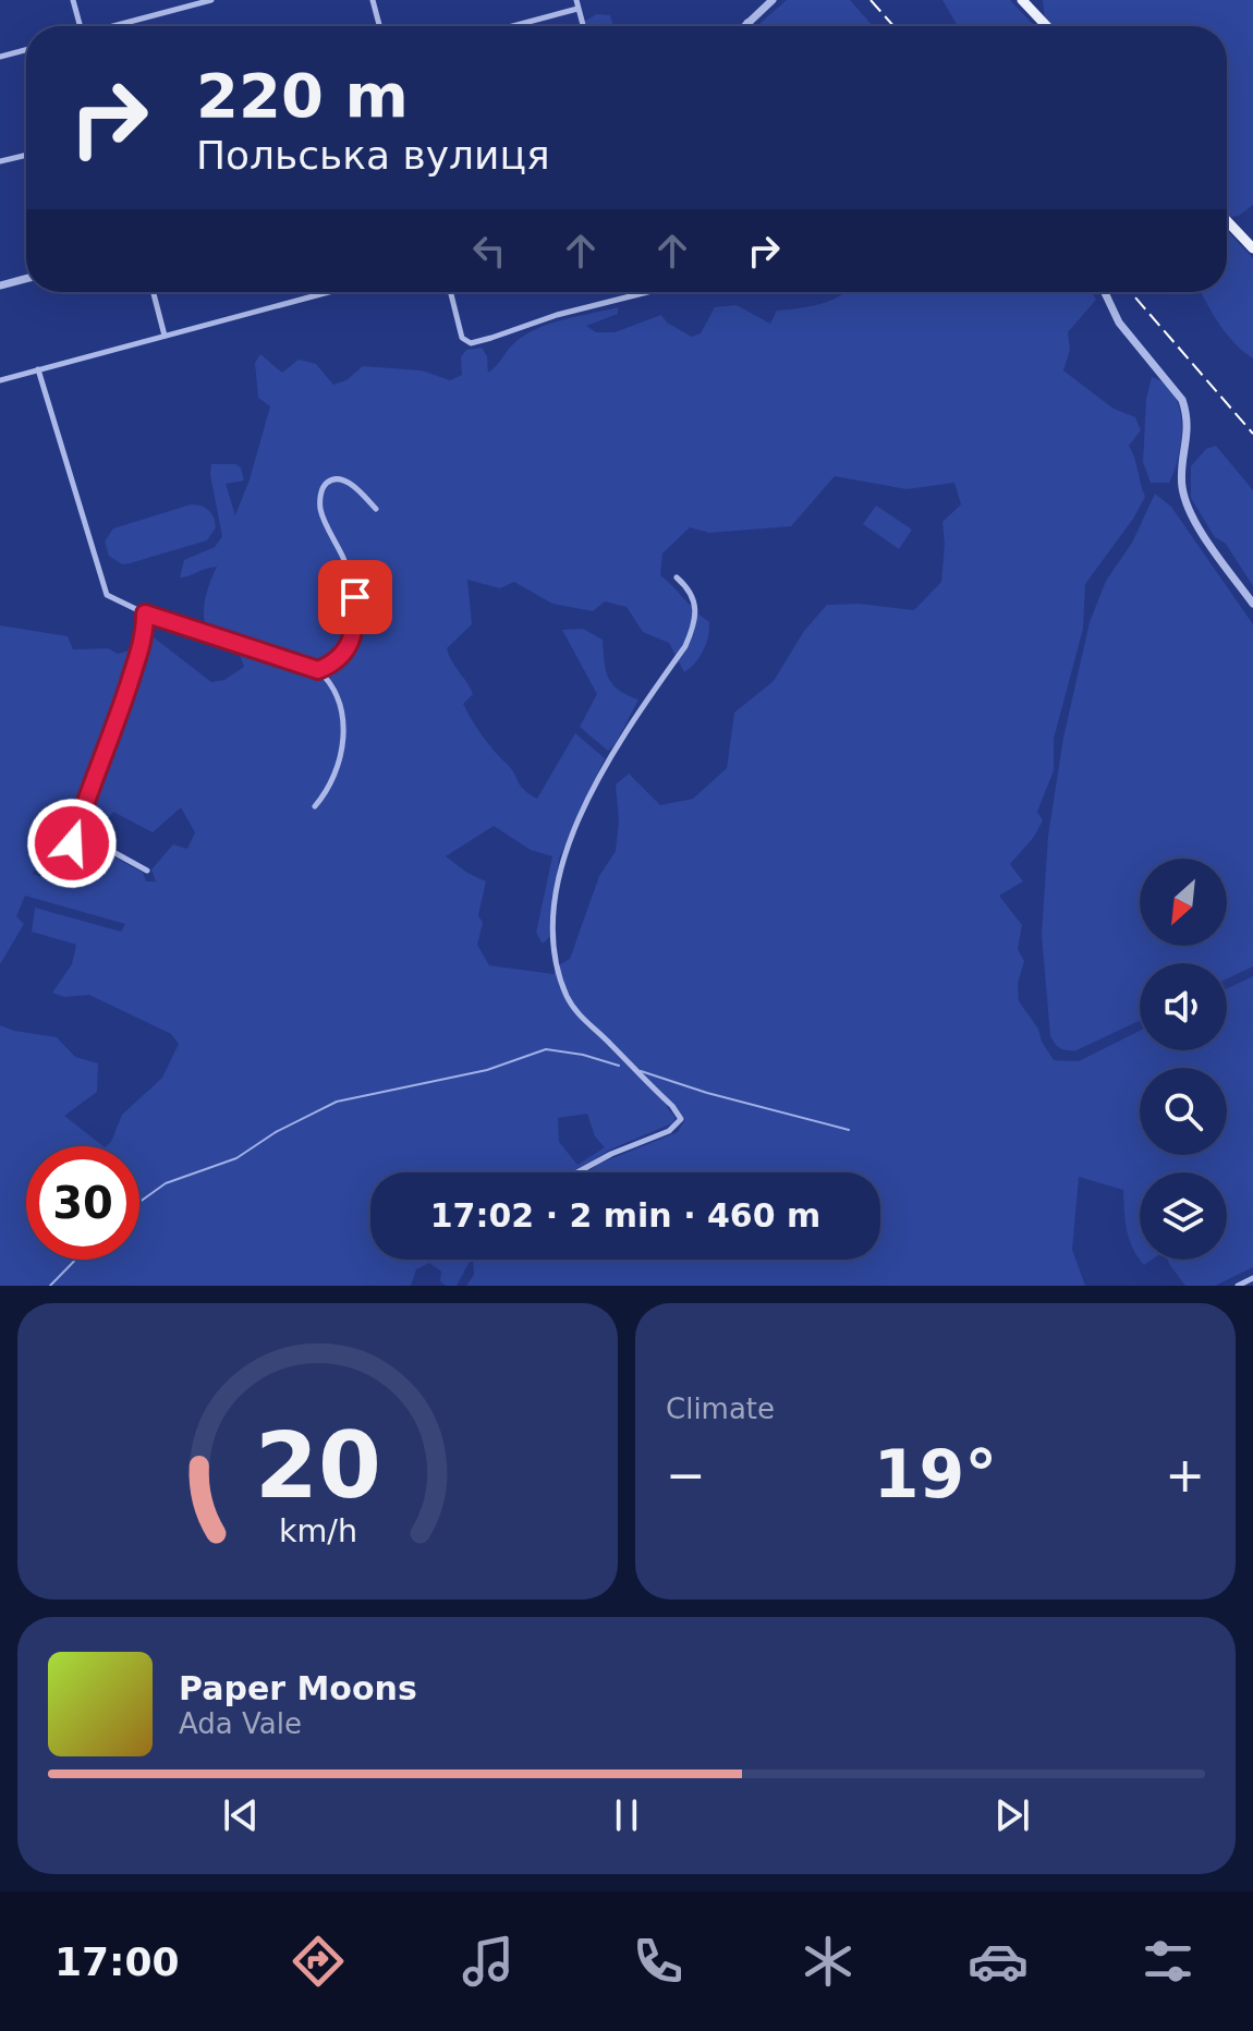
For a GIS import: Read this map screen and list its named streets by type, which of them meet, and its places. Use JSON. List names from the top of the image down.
{
  "north": "bottom left",
  "page": {
    "turn": ["220 m", "Польська вулиця"],
    "limit": "30",
    "trip": "17:02 · 2 min · 460 m",
    "tile": "Climate",
    "heat": ["−", "19°", "+"],
    "song": ["Paper Moons", "Ada Vale"],
    "tabs": "17:00",
    "gauge": ["20", "km/h"]
  }
}
